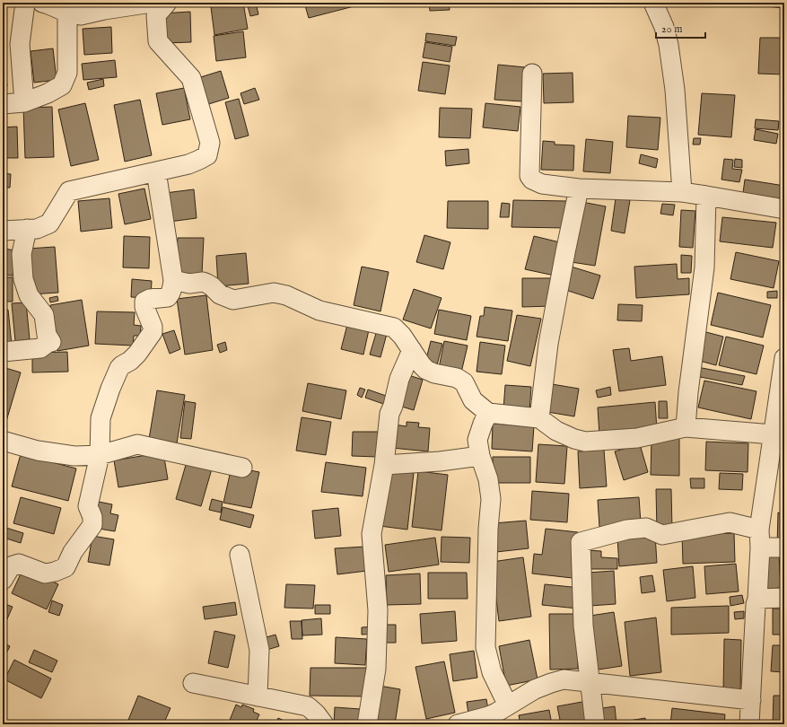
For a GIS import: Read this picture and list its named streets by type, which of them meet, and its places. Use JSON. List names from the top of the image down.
{
  "scale_bar": "20 m"
}
